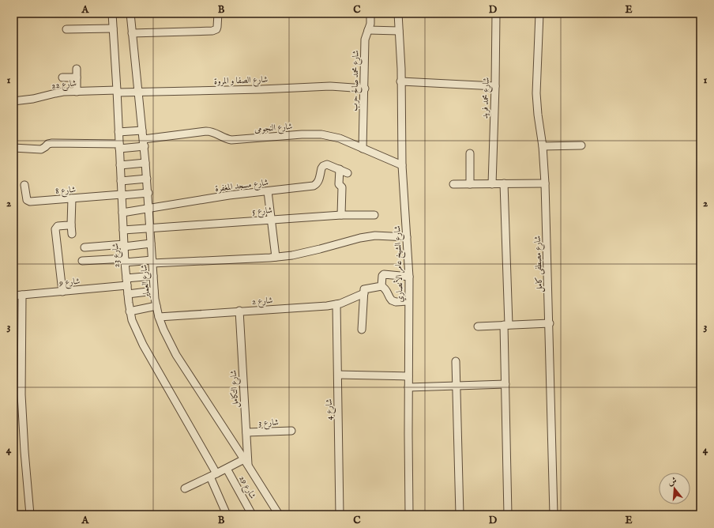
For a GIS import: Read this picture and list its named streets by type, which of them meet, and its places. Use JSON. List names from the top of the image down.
{
  "streets": {
    "street": [
      "شارع الصفا و المروة",
      "شارع محمد صالح حرب",
      "شارع 22",
      "شارع محمد فريد",
      "شارع النجومى",
      "شارع مسجد المغفرة",
      "شارع 8",
      "شارع 5",
      "شارع 23",
      "شارع الشيخ عامر الأنصاري",
      "شارع مصطفى كامل",
      "شارع 9",
      "شارع العماير",
      "شارع 2",
      "شارع التكامل",
      "شارع 4",
      "شارع 3",
      "شارع 29"
    ]
  },
  "crossings": [
    ["شارع الصفا و المروة", "شارع محمد صالح حرب"],
    ["شارع الصفا و المروة", "شارع 22"],
    ["شارع الصفا و المروة", "شارع 23"],
    ["شارع الصفا و المروة", "شارع العماير"],
    ["شارع محمد صالح حرب", "شارع النجومى"],
    ["شارع 22", "شارع 23"],
    ["شارع النجومى", "شارع 23"],
    ["شارع النجومى", "شارع الشيخ عامر الأنصاري"],
    ["شارع النجومى", "شارع العماير"],
    ["شارع مسجد المغفرة", "شارع 23"],
    ["شارع مسجد المغفرة", "شارع العماير"],
    ["شارع 8", "شارع 23"],
    ["شارع 8", "شارع العماير"],
    ["شارع 5", "شارع 23"],
    ["شارع 5", "شارع العماير"],
    ["شارع 23", "شارع 9"],
    ["شارع العماير", "شارع 2"],
    ["شارع العماير", "شارع التكامل"],
    ["شارع 2", "شارع التكامل"],
    ["شارع 2", "شارع 4"],
    ["شارع التكامل", "شارع 3"]
  ],
  "north": "top",
  "grid": {
    "columns": [
      "A",
      "B",
      "C",
      "D",
      "E"
    ],
    "rows": [
      "1",
      "2",
      "3",
      "4"
    ]
  }
}
